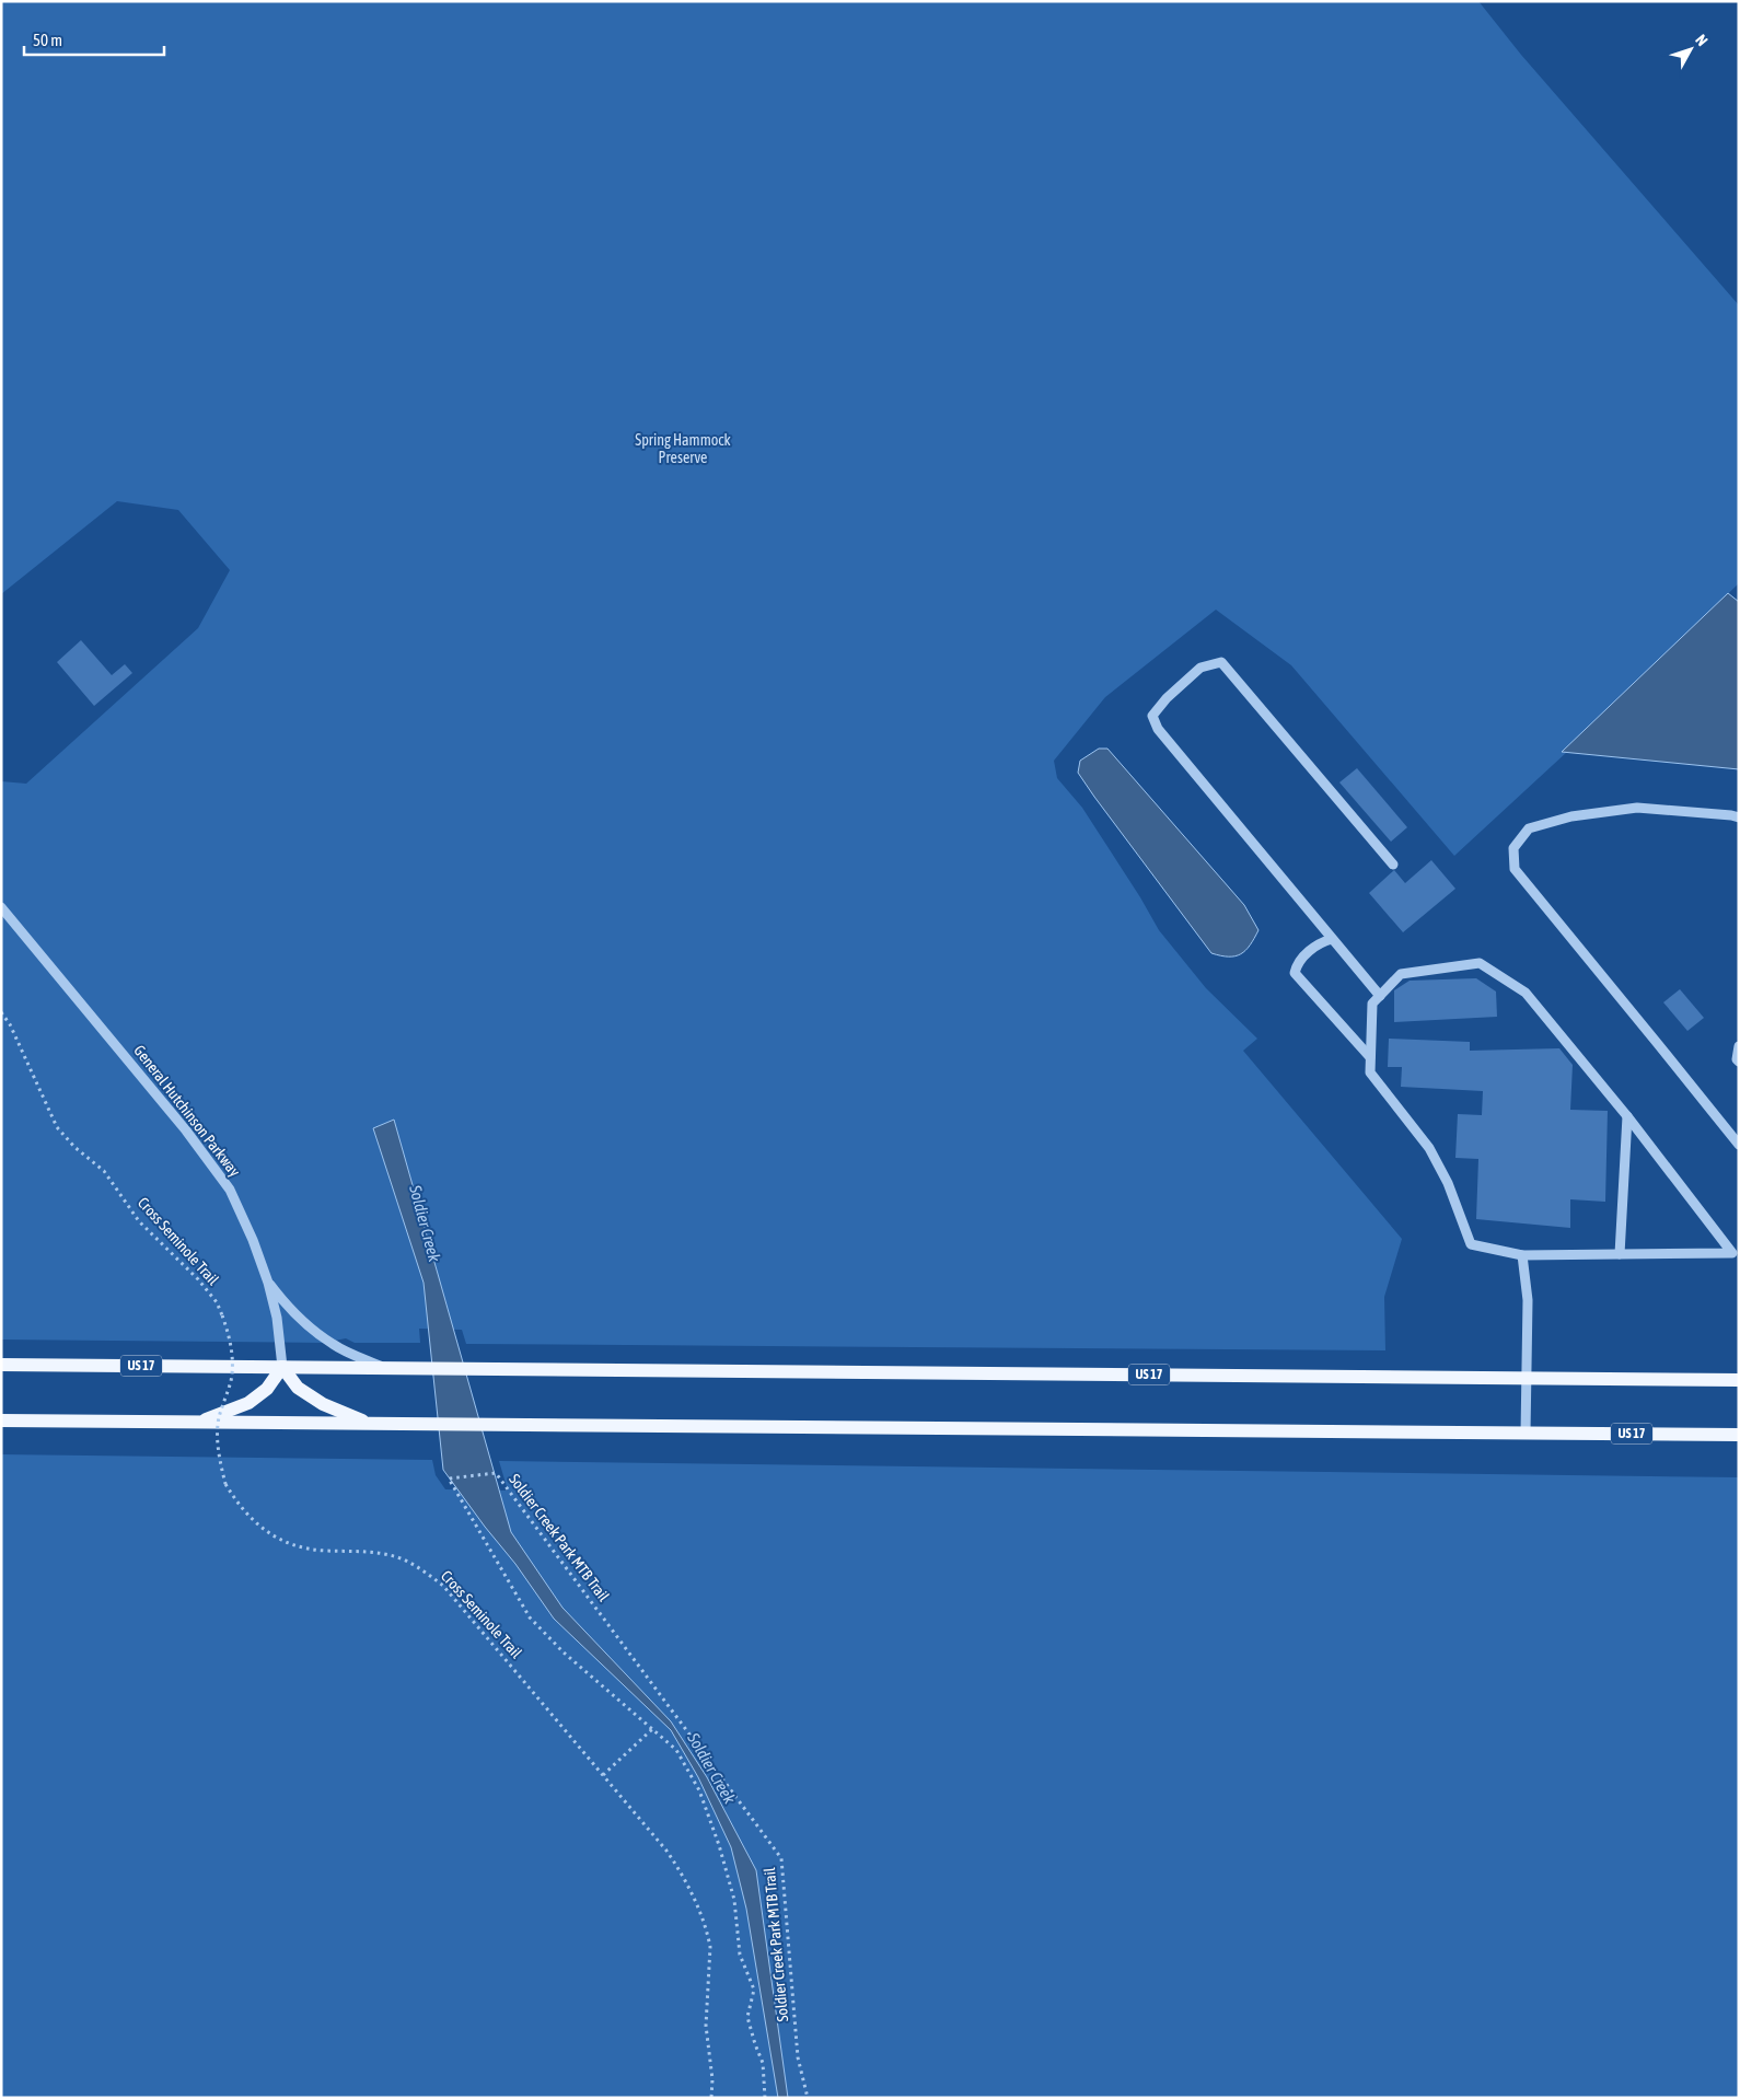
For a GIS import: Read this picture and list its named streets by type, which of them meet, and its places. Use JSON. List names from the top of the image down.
{
  "streets": {
    "main road": ["US 17"],
    "street": ["General Hutchinson Parkway"],
    "path": ["Cross Seminole Trail", "Soldier Creek Park MTB Trail"]
  },
  "crossings": [
    ["General Hutchinson Parkway", "US 17"]
  ],
  "water": ["Soldier Creek"],
  "parks": ["Spring Hammock Preserve"],
  "scale_bar": "50 m",
  "north": "top right"
}
